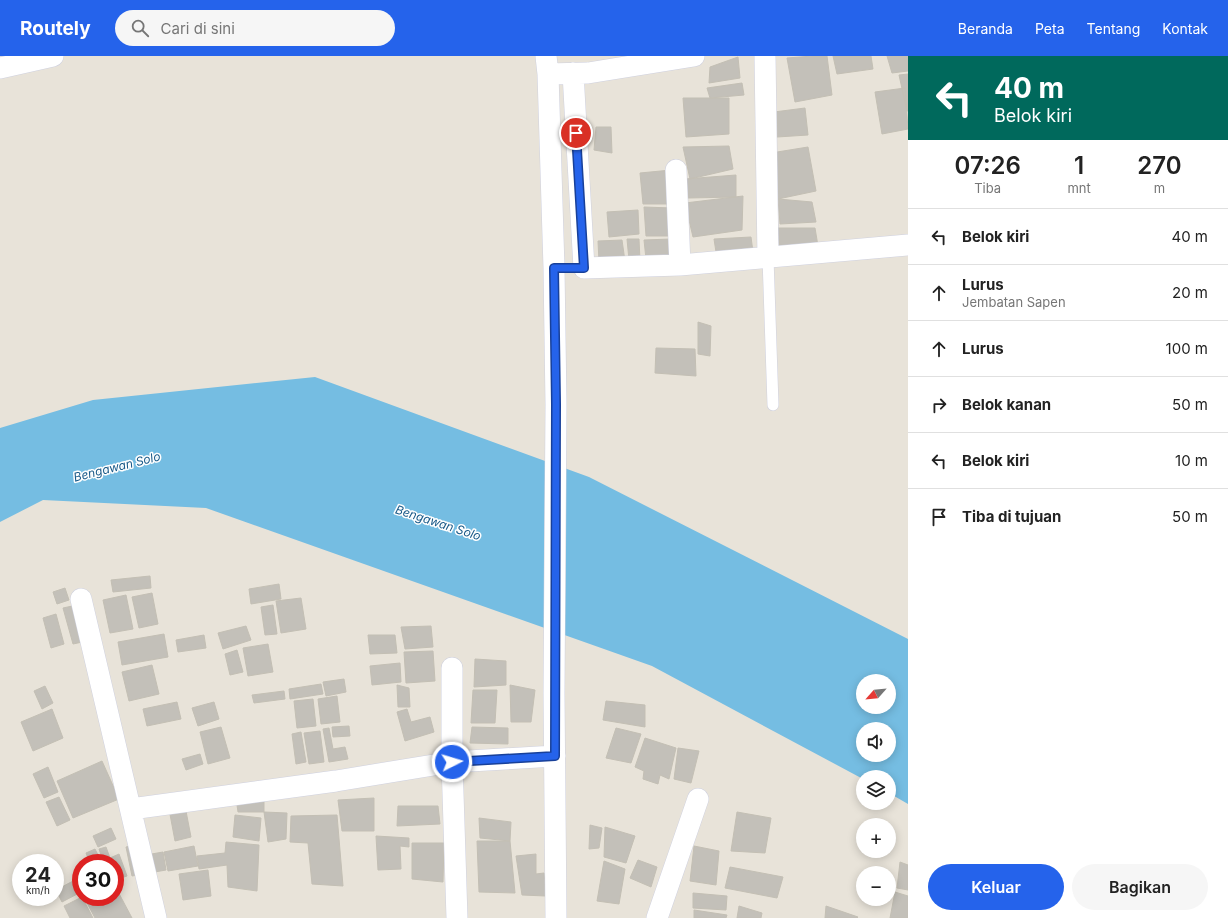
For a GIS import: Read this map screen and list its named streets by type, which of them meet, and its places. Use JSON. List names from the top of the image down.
{
  "water": ["Bengawan Solo"],
  "north": "bottom left",
  "page": {
    "header": "Routely",
    "search": "Cari di sini",
    "nav": [
      "Beranda",
      "Peta",
      "Tentang",
      "Kontak"
    ],
    "turn": ["40 m", "Belok kiri"],
    "eta": [
      "07:26",
      "Tiba",
      "1",
      "mnt",
      "270",
      "m"
    ],
    "list": [
      {
        "name": "Belok kiri",
        "value": "40 m"
      },
      {
        "name": "Lurus",
        "note": "Jembatan Sapen",
        "value": "20 m"
      },
      {
        "name": "Lurus",
        "value": "100 m"
      },
      {
        "name": "Belok kanan",
        "value": "50 m"
      },
      {
        "name": "Belok kiri",
        "value": "10 m"
      },
      {
        "name": "Tiba di tujuan",
        "value": "50 m"
      }
    ],
    "map_buttons": ["+", "−"],
    "speed": "24 km/h",
    "limit": "30",
    "buttons": ["Keluar", "Bagikan"]
  }
}
